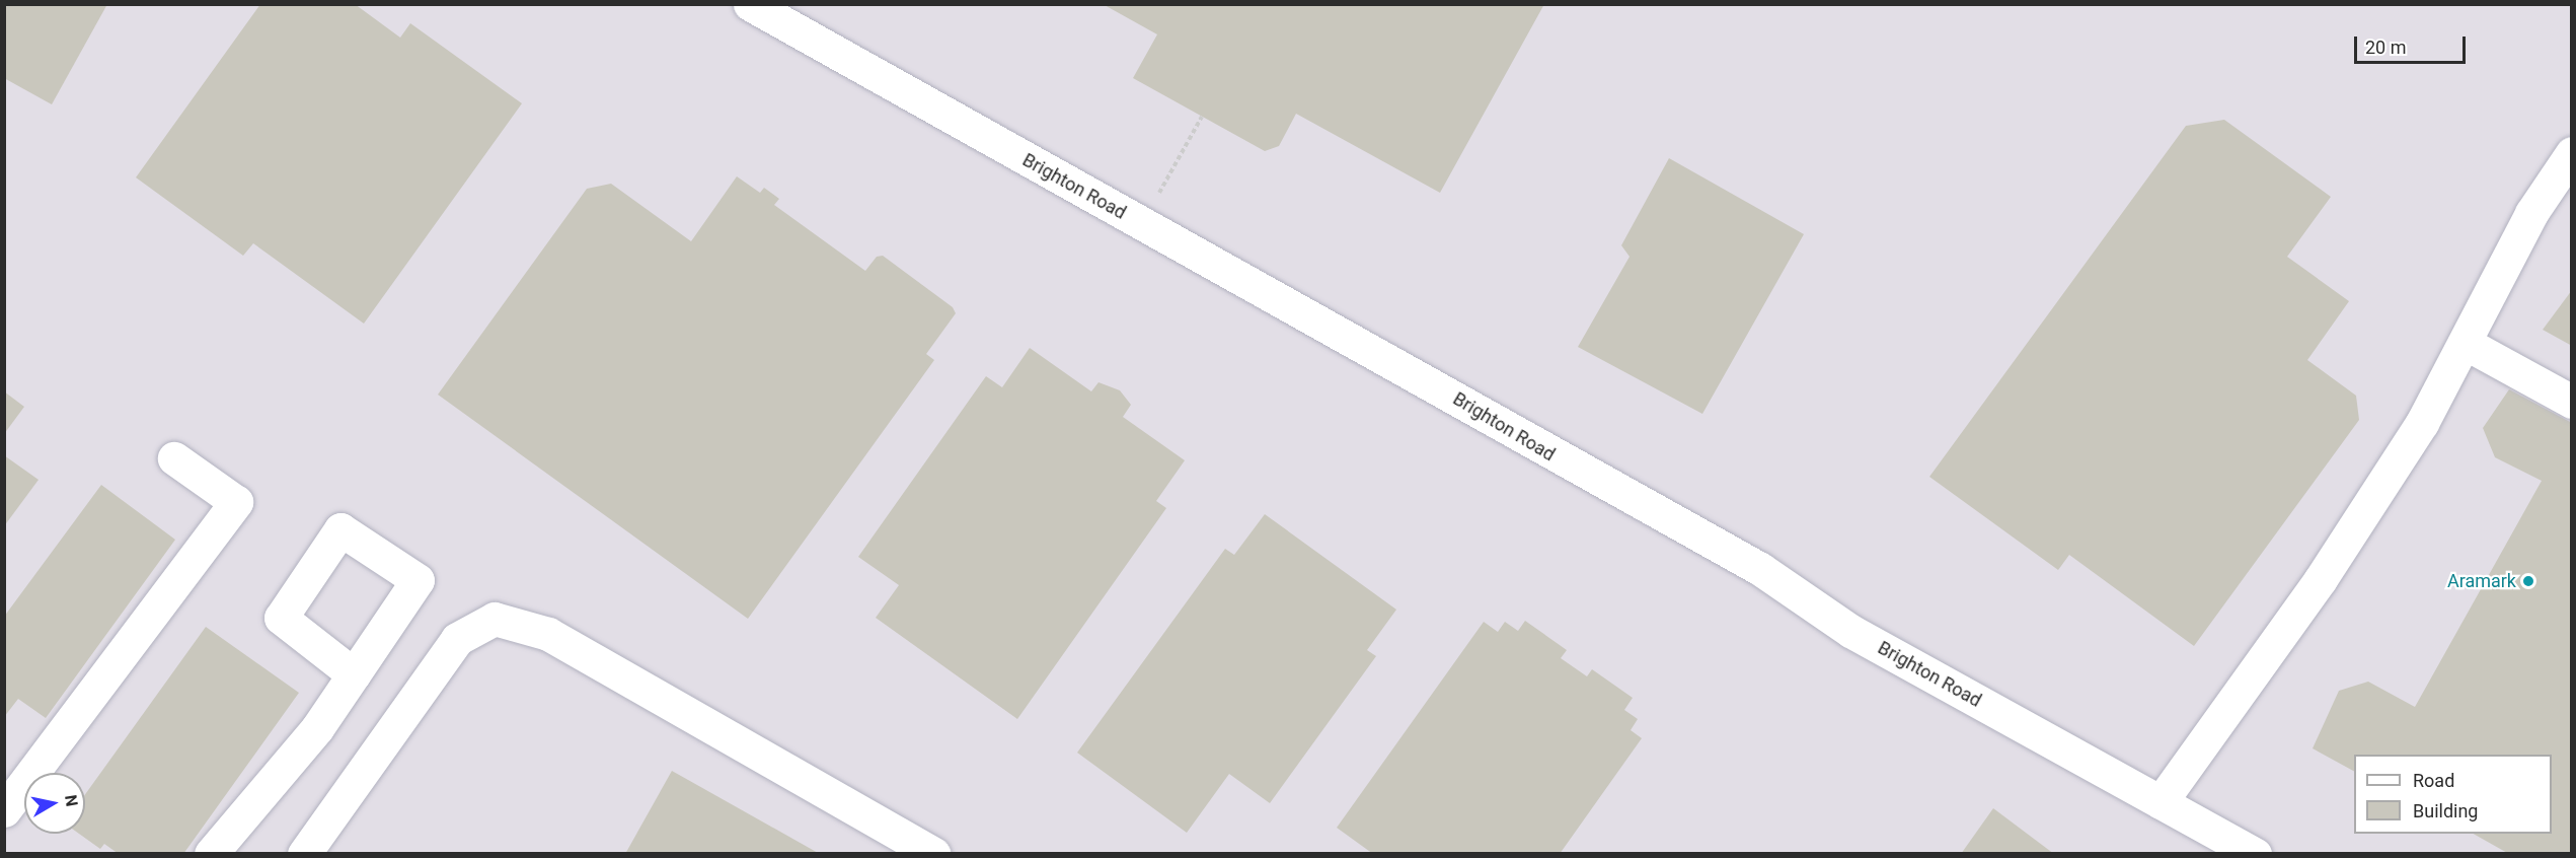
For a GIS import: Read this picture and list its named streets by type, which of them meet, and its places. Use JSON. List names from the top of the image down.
{
  "streets": {
    "street": ["Brighton Road"]
  },
  "places": ["Aramark"],
  "legend": ["Road", "Building"],
  "scale_bar": "20 m",
  "north": "right"
}
